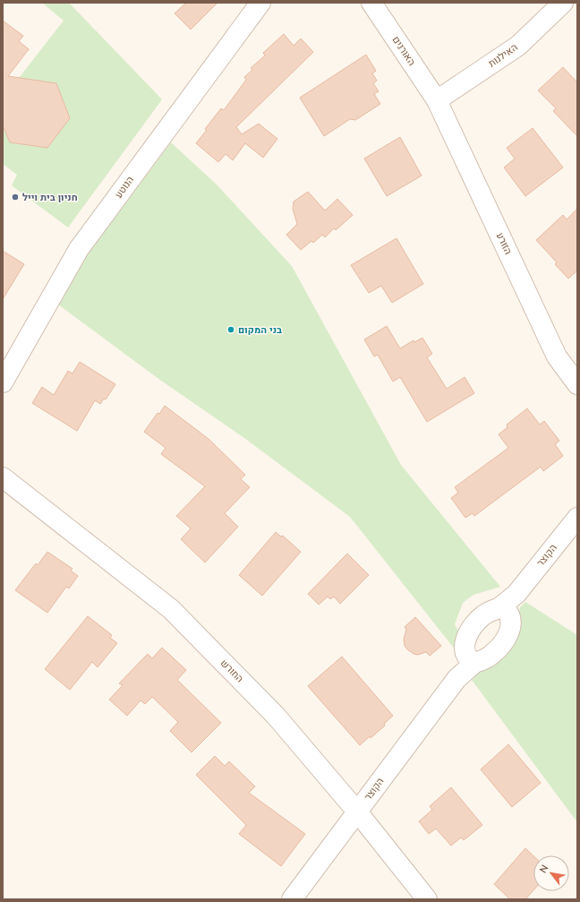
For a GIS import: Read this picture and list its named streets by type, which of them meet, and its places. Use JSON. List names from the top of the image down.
{
  "streets": {
    "street": [
      "האורנים",
      "האילנות",
      "הנוטע",
      "הזורע",
      "הקוצר",
      "החורש"
    ]
  },
  "crossings": [
    ["האורנים", "האילנות"],
    ["האורנים", "הזורע"],
    ["האילנות", "הזורע"],
    ["הקוצר", "החורש"]
  ],
  "places": ["חניון בית וייל", "בני המקום"],
  "north": "top left"
}
